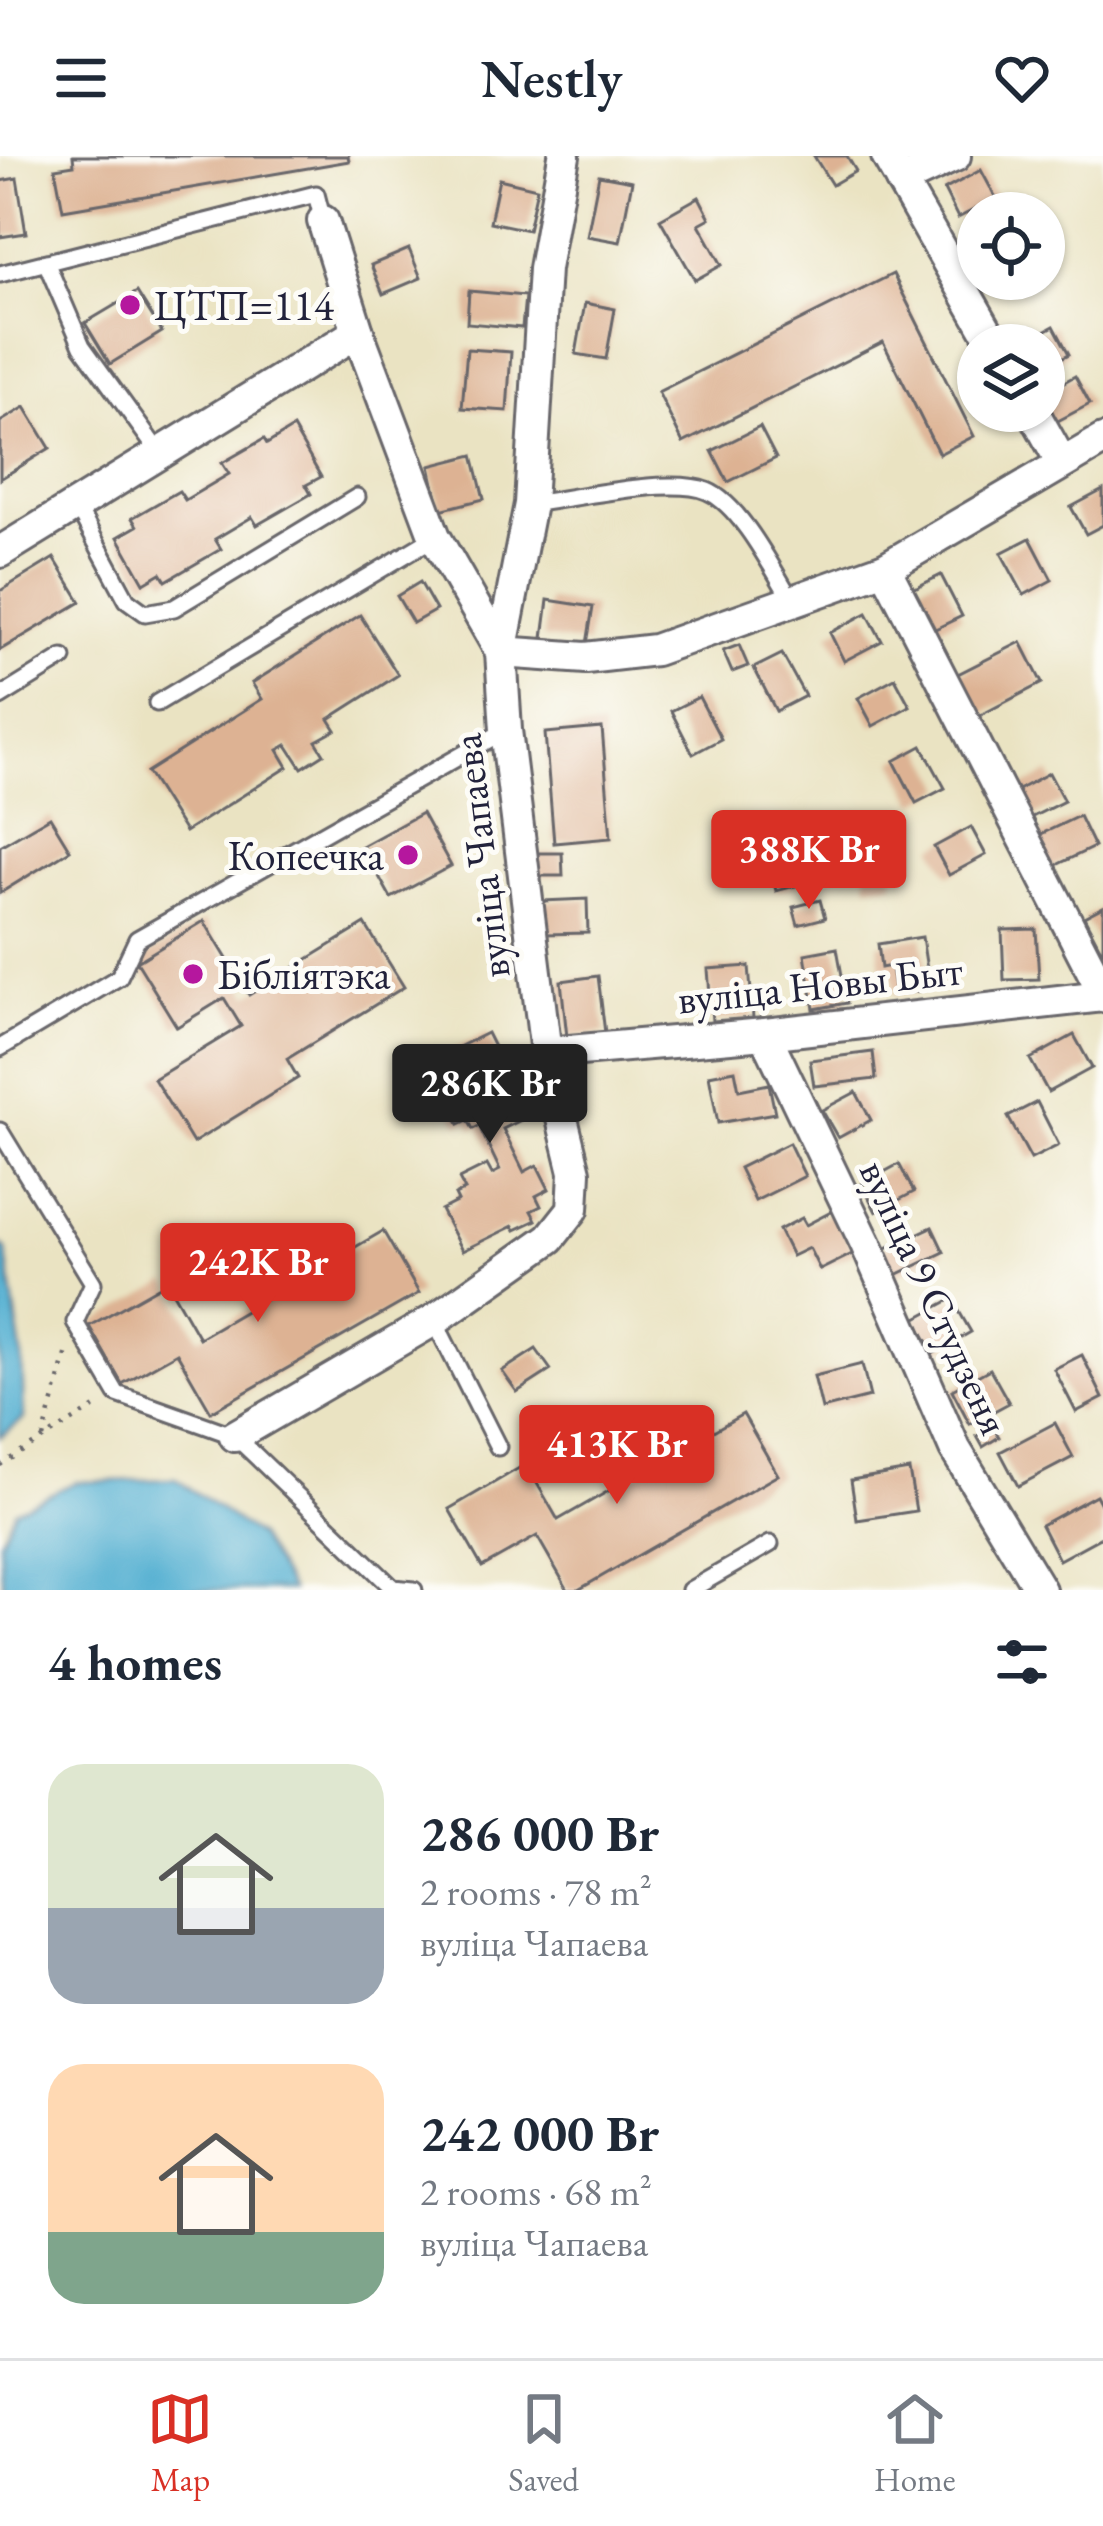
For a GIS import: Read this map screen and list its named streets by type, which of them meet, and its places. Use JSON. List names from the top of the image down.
{
  "streets": {
    "street": ["вуліца Чапаева", "вуліца Новы Быт", "вуліца 9 Студзеня"]
  },
  "crossings": [
    ["вуліца Чапаева", "вуліца Новы Быт"],
    ["вуліца Новы Быт", "вуліца 9 Студзеня"]
  ],
  "places": ["ЦТП=114", "Копеечка", "Бібліятэка"],
  "page": {
    "header": "Nestly",
    "price": [
      "388K Br",
      "286K Br",
      "242K Br",
      "413K Br"
    ],
    "heading": "4 homes",
    "list": [
      {
        "name": "286 000 Br",
        "note": "2 rooms · 78 m² · вуліца Чапаева"
      },
      {
        "name": "242 000 Br",
        "note": "2 rooms · 68 m² · вуліца Чапаева"
      }
    ],
    "tabs": ["Map", "Saved", "Home"]
  }
}
